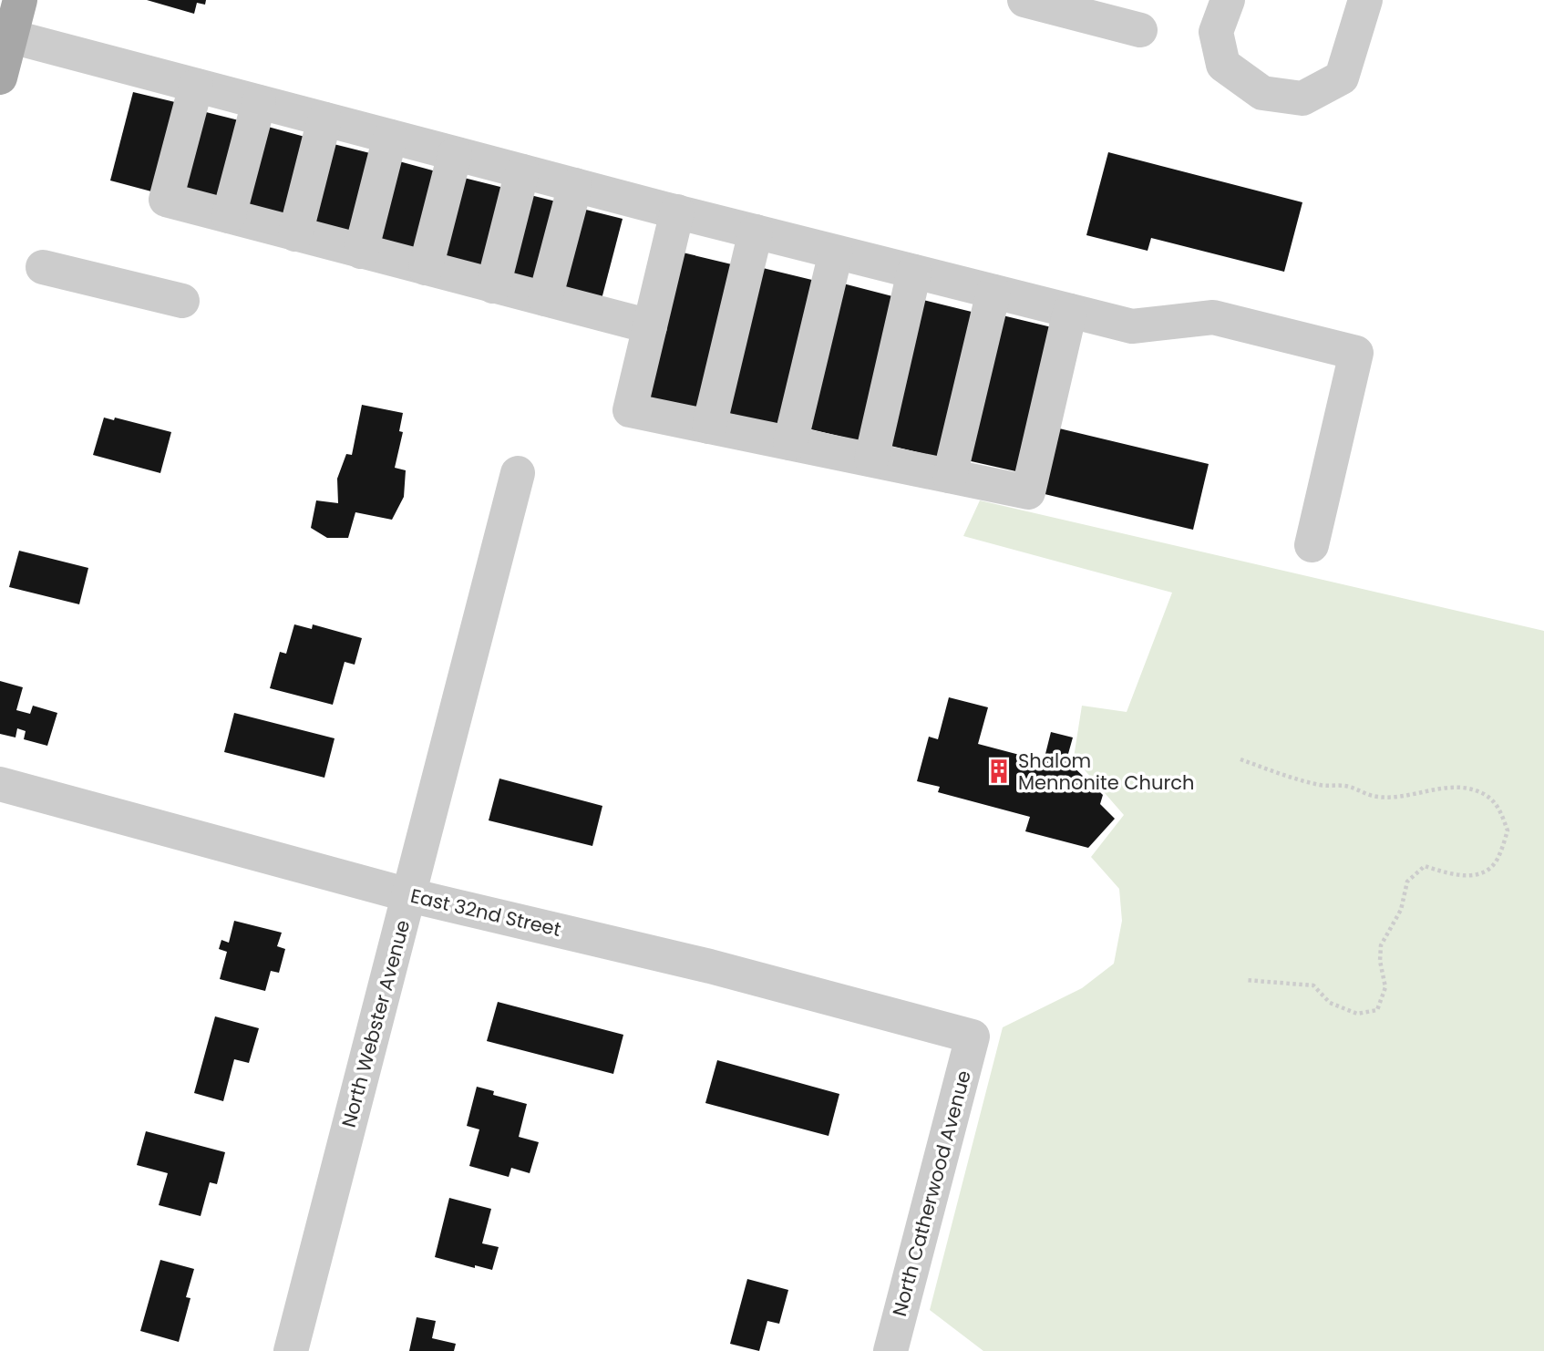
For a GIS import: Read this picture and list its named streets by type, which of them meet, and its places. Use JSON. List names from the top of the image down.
{
  "streets": {
    "street": ["East 32nd Street", "North Webster Avenue", "North Catherwood Avenue"]
  },
  "crossings": [
    ["East 32nd Street", "North Webster Avenue"],
    ["East 32nd Street", "North Catherwood Avenue"]
  ],
  "places": {
    "building": ["Shalom Mennonite Church"]
  }
}
